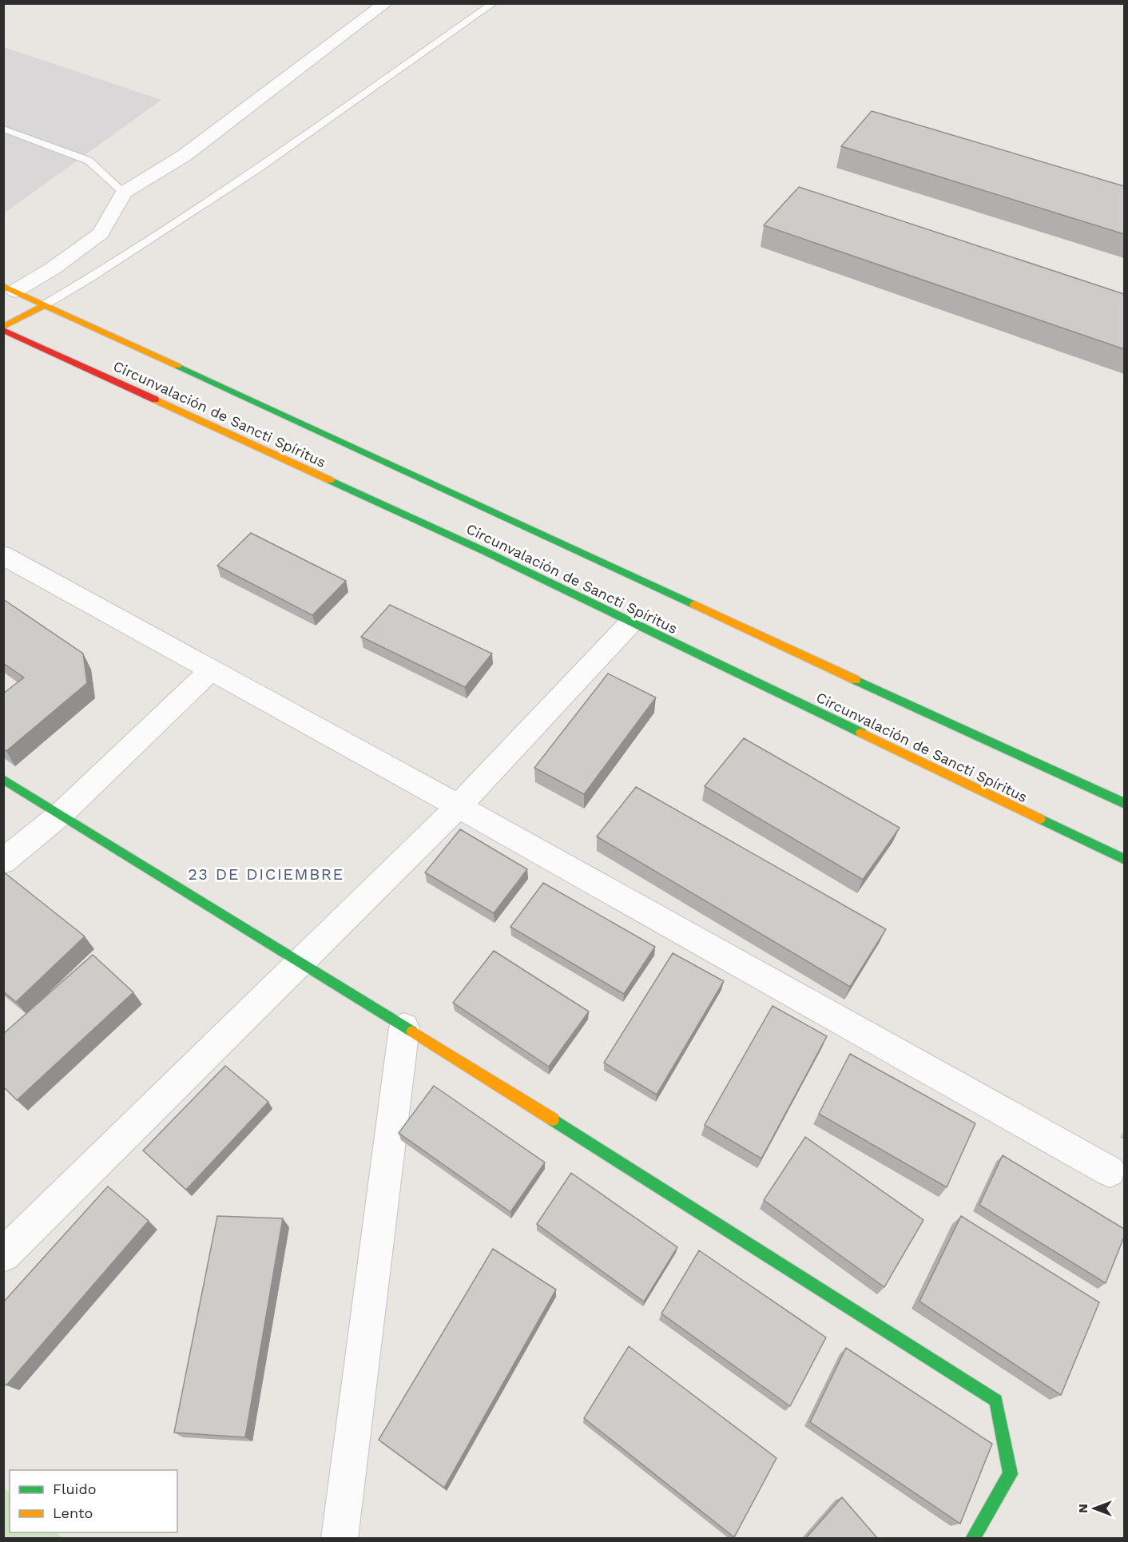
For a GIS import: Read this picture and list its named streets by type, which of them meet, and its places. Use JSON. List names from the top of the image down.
{
  "streets": {
    "main road": ["Circunvalación de Sancti Spíritus"]
  },
  "districts": ["23 DE DICIEMBRE"],
  "legend": ["Fluido", "Lento"],
  "north": "left"
}
